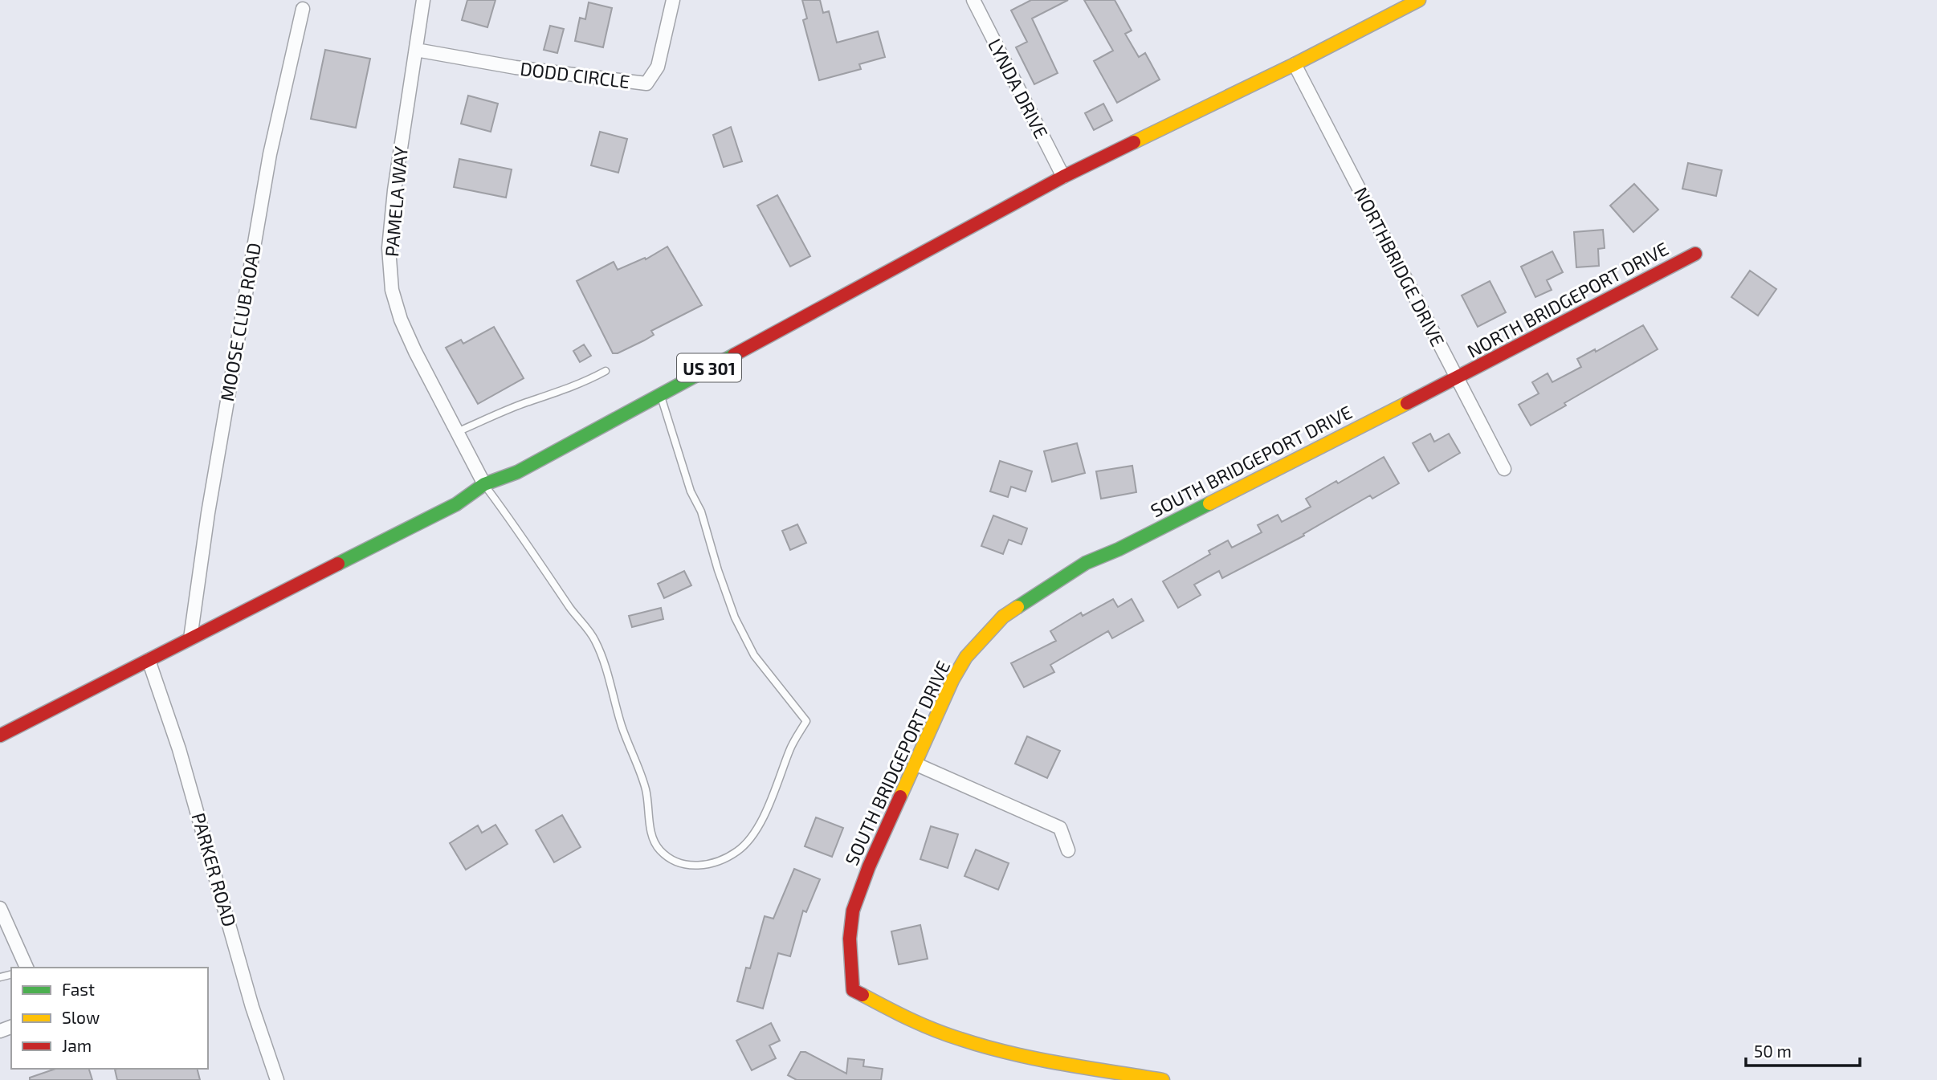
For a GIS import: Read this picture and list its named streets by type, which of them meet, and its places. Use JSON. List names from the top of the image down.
{
  "streets": {
    "main road": ["NORTH BRIDGEPORT DRIVE", "US 301", "SOUTH BRIDGEPORT DRIVE"],
    "street": [
      "DODD CIRCLE",
      "LYNDA DRIVE",
      "PAMELA WAY",
      "NORTHBRIDGE DRIVE",
      "MOOSE CLUB ROAD",
      "PARKER ROAD"
    ]
  },
  "crossings": [
    ["DODD CIRCLE", "PAMELA WAY"],
    ["LYNDA DRIVE", "US 301"],
    ["PAMELA WAY", "US 301"],
    ["NORTHBRIDGE DRIVE", "NORTH BRIDGEPORT DRIVE"],
    ["NORTHBRIDGE DRIVE", "US 301"],
    ["NORTHBRIDGE DRIVE", "SOUTH BRIDGEPORT DRIVE"],
    ["NORTH BRIDGEPORT DRIVE", "SOUTH BRIDGEPORT DRIVE"],
    ["MOOSE CLUB ROAD", "US 301"],
    ["US 301", "PARKER ROAD"]
  ],
  "legend": ["Fast", "Slow", "Jam"],
  "scale_bar": "50 m"
}
